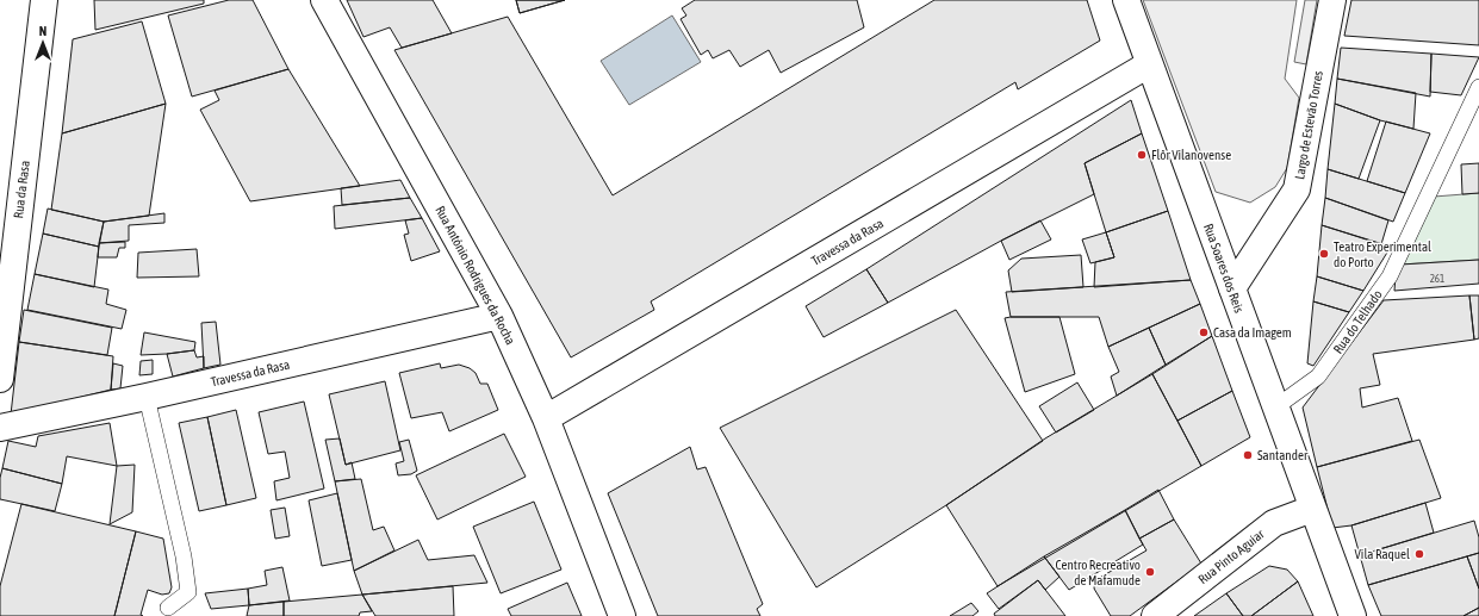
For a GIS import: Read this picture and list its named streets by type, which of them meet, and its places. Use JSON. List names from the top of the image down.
{
  "streets": {
    "street": [
      "Largo de Estevão Torres",
      "Rua da Rasa",
      "Travessa da Rasa",
      "Rua Soares dos Reis",
      "Rua António Rodrigues da Rocha",
      "Rua Pinto Aguiar"
    ],
    "lane": ["Rua do Telhado"]
  },
  "crossings": [
    ["Largo de Estevão Torres", "Rua Soares dos Reis"],
    ["Travessa da Rasa", "Rua Soares dos Reis"],
    ["Travessa da Rasa", "Rua António Rodrigues da Rocha"],
    ["Rua Soares dos Reis", "Rua do Telhado"],
    ["Rua Soares dos Reis", "Rua Pinto Aguiar"]
  ],
  "places": [
    "Flôr Vilanovense",
    "Teatro Experimental do Porto",
    "Casa da Imagem",
    "Santander",
    "Vila Raquel",
    "Centro Recreativo de Mafamude"
  ],
  "house_numbers": ["261"],
  "north": "top"
}
